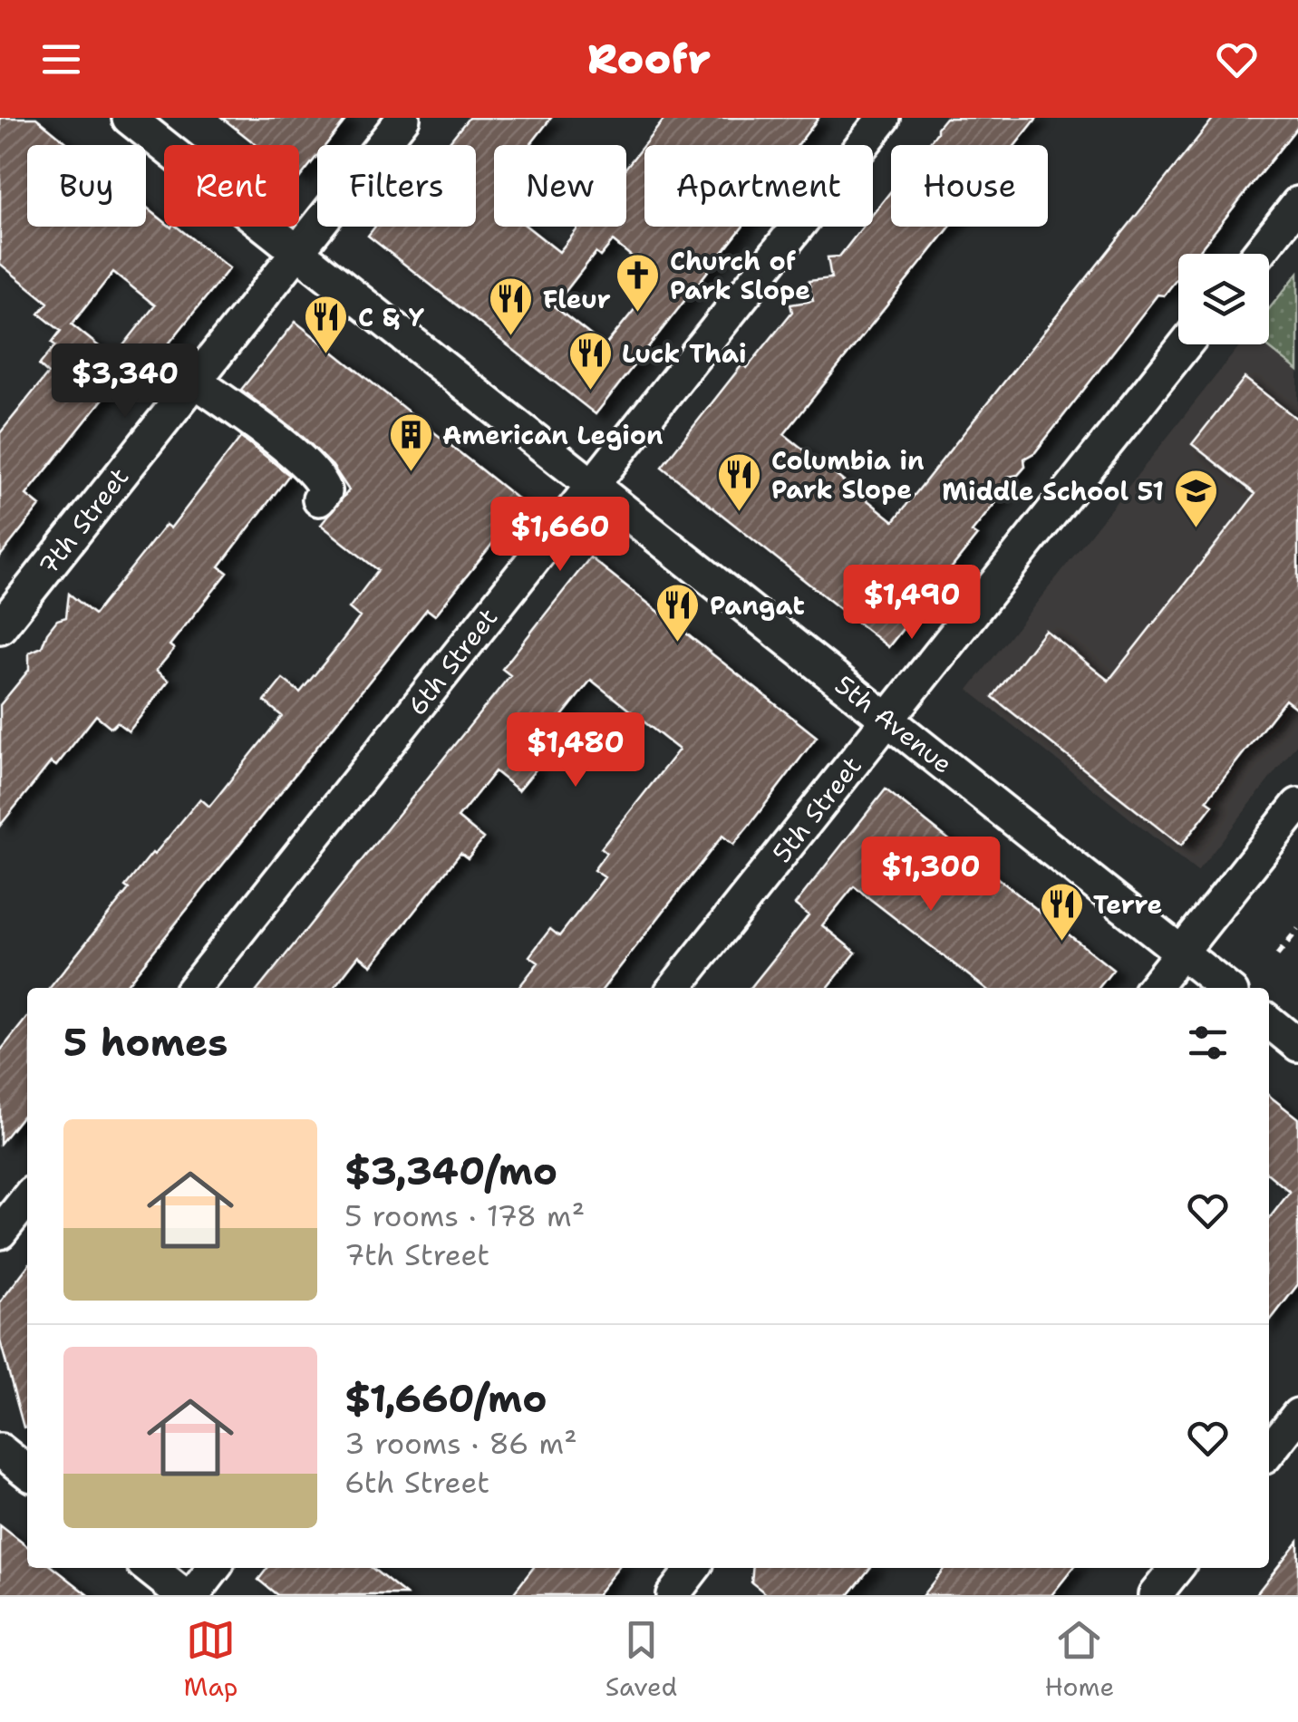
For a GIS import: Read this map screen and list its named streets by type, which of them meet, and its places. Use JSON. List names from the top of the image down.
{
  "streets": {
    "street": [
      "7th Street",
      "6th Street",
      "5th Avenue",
      "5th Street"
    ]
  },
  "crossings": [
    ["7th Street", "5th Avenue"],
    ["6th Street", "5th Avenue"],
    ["5th Avenue", "5th Street"]
  ],
  "places": {
    "church": ["Church of Park Slope"],
    "restaurant": [
      "Fleur",
      "C & Y",
      "Luck Thai",
      "Columbia in Park Slope",
      "Pangat",
      "Terre"
    ],
    "building": ["American Legion"],
    "school or university": ["Middle School 51"]
  },
  "page": {
    "header": "Roofr",
    "chip": [
      "Buy",
      "Rent",
      "Filters",
      "New",
      "Apartment",
      "House"
    ],
    "price": [
      "$3,340",
      "$1,660",
      "$1,490",
      "$1,480",
      "$1,300"
    ],
    "heading": "5 homes",
    "list": [
      {
        "name": "$3,340/mo",
        "note": "5 rooms · 178 m² · 7th Street"
      },
      {
        "name": "$1,660/mo",
        "note": "3 rooms · 86 m² · 6th Street"
      }
    ],
    "tabs": ["Map", "Saved", "Home"]
  }
}
